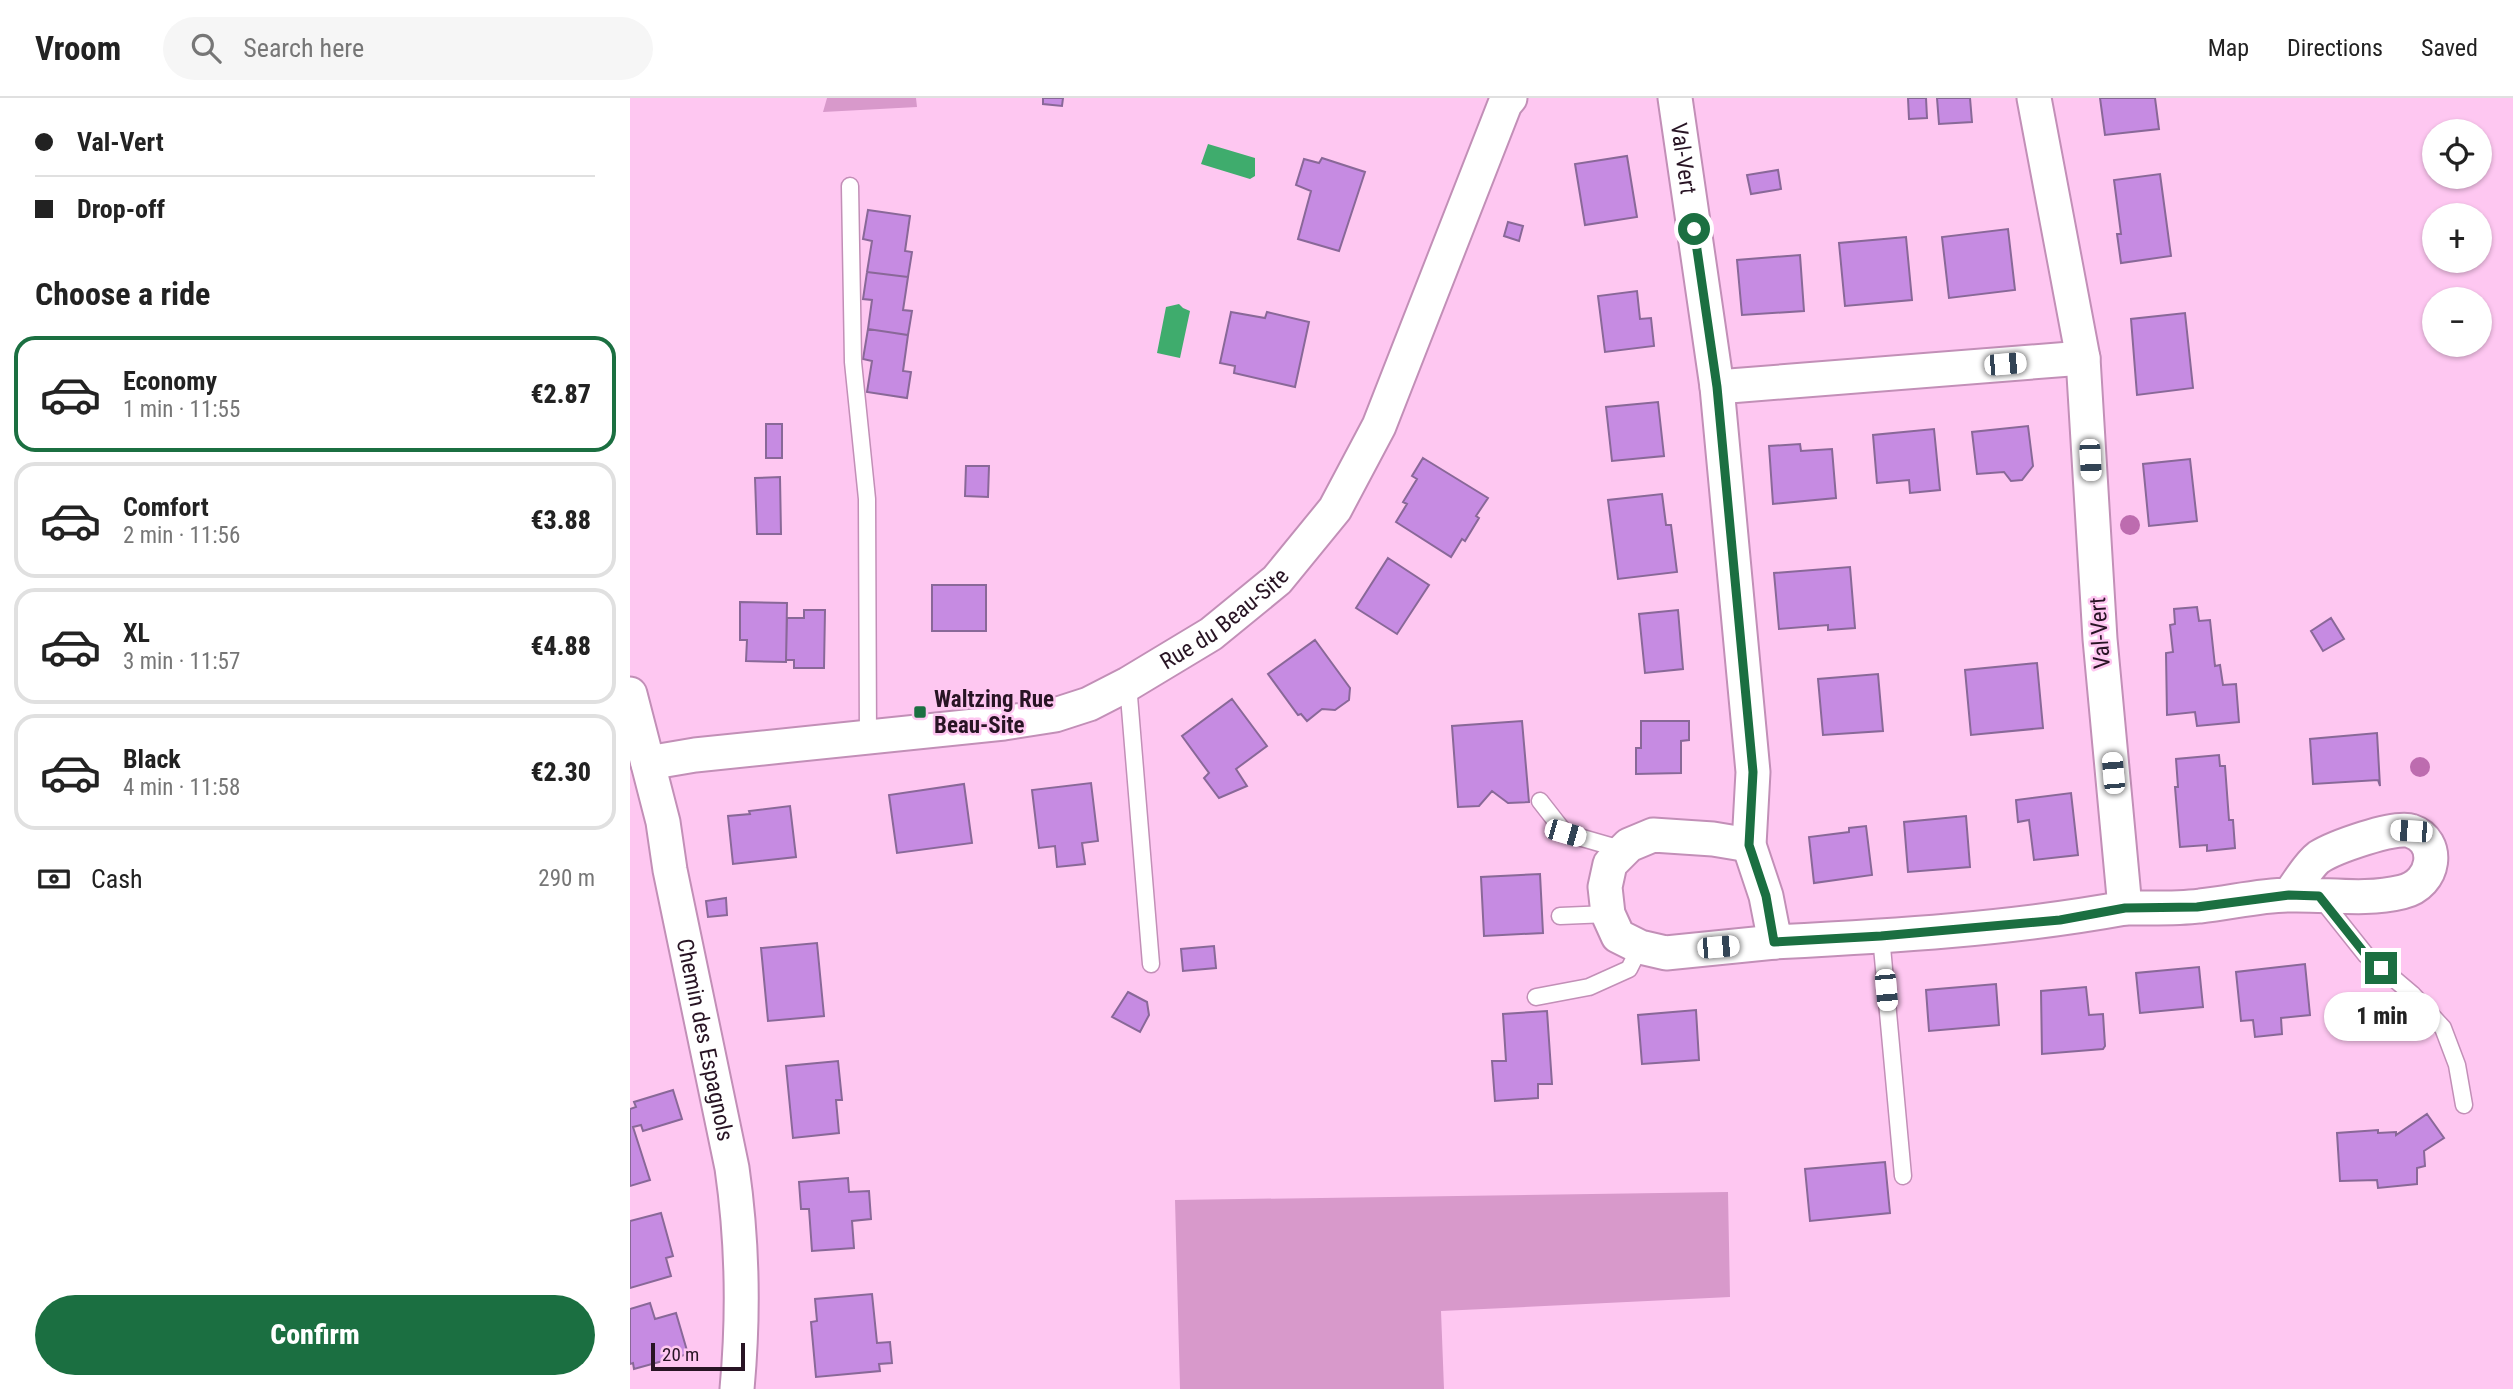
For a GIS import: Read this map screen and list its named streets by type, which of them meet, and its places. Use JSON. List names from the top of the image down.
{
  "streets": {
    "street": ["Val-Vert", "Rue du Beau-Site", "Chemin des Espagnols"]
  },
  "crossings": [
    ["Rue du Beau-Site", "Chemin des Espagnols"]
  ],
  "places": {
    "transit": ["Waltzing Rue Beau-Site"]
  },
  "scale_bar": "20 m",
  "page": {
    "header": "Vroom",
    "search": "Search here",
    "nav": ["Map", "Directions", "Saved"],
    "banner": ["Val-Vert", "Drop-off"],
    "map_buttons": ["+", "−"],
    "heading": "Choose a ride",
    "list": [
      {
        "name": "Economy",
        "note": "1 min · 11:55",
        "value": "€2.87"
      },
      {
        "name": "Comfort",
        "note": "2 min · 11:56",
        "value": "€3.88"
      },
      {
        "name": "XL",
        "note": "3 min · 11:57",
        "value": "€4.88"
      },
      {
        "name": "Black",
        "note": "4 min · 11:58",
        "value": "€2.30"
      }
    ],
    "pay": ["Cash", "290 m"],
    "bubble": "1 min",
    "buttons": "Confirm",
    "scale": "20 m"
  }
}
